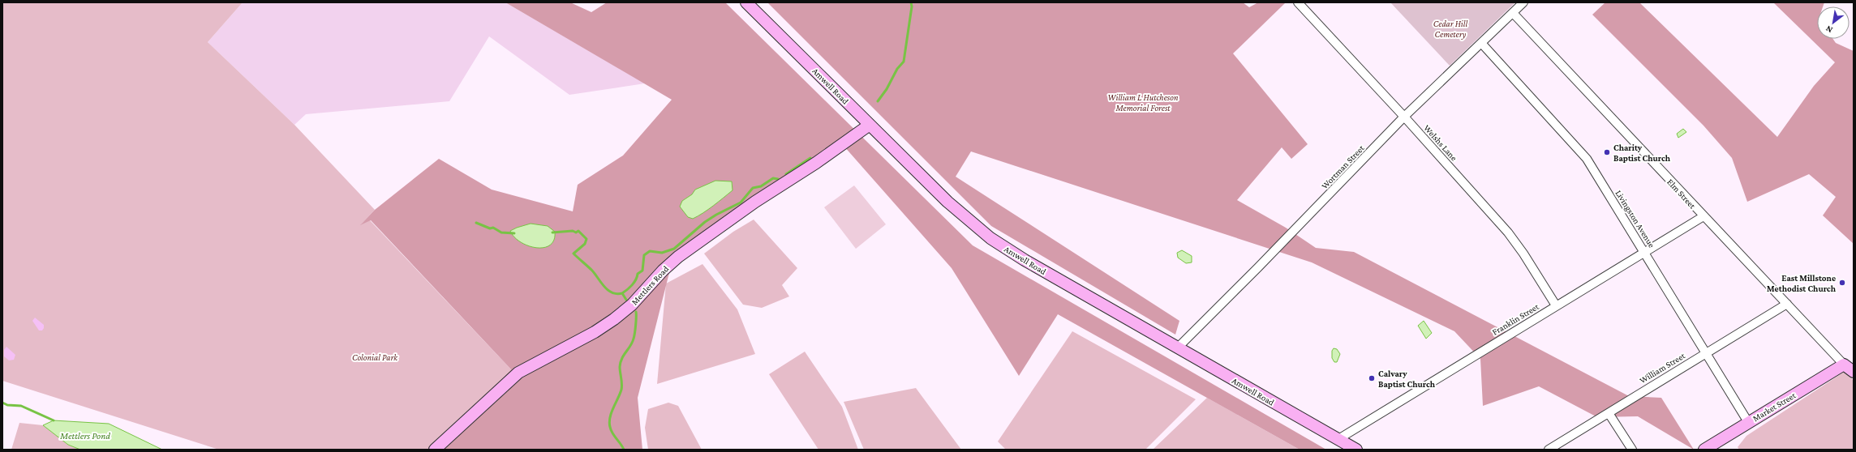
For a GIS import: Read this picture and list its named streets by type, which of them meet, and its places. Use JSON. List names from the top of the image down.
{
  "streets": {
    "main road": [
      "Amwell Road",
      "Elm Street",
      "Mettlers Road",
      "Market Street"
    ],
    "street": [
      "Welshs Lane",
      "Wortman Street",
      "Livingston Avenue",
      "Franklin Street",
      "William Street"
    ]
  },
  "crossings": [
    ["Amwell Road", "Wortman Street"],
    ["Amwell Road", "Mettlers Road"],
    ["Amwell Road", "Franklin Street"],
    ["Welshs Lane", "Wortman Street"],
    ["Welshs Lane", "Franklin Street"],
    ["Wortman Street", "Elm Street"],
    ["Wortman Street", "Livingston Avenue"],
    ["Elm Street", "Franklin Street"],
    ["Elm Street", "William Street"],
    ["Elm Street", "Market Street"],
    ["Livingston Avenue", "Franklin Street"],
    ["Livingston Avenue", "William Street"],
    ["Livingston Avenue", "Market Street"]
  ],
  "water": ["Mettlers Pond"],
  "parks": ["Cedar Hill Cemetery", "William L Hutcheson Memorial Forest", "Colonial Park"],
  "places": ["Charity Baptist Church", "East Millstone Methodist Church", "Calvary Baptist Church"],
  "north": "bottom left"
}
